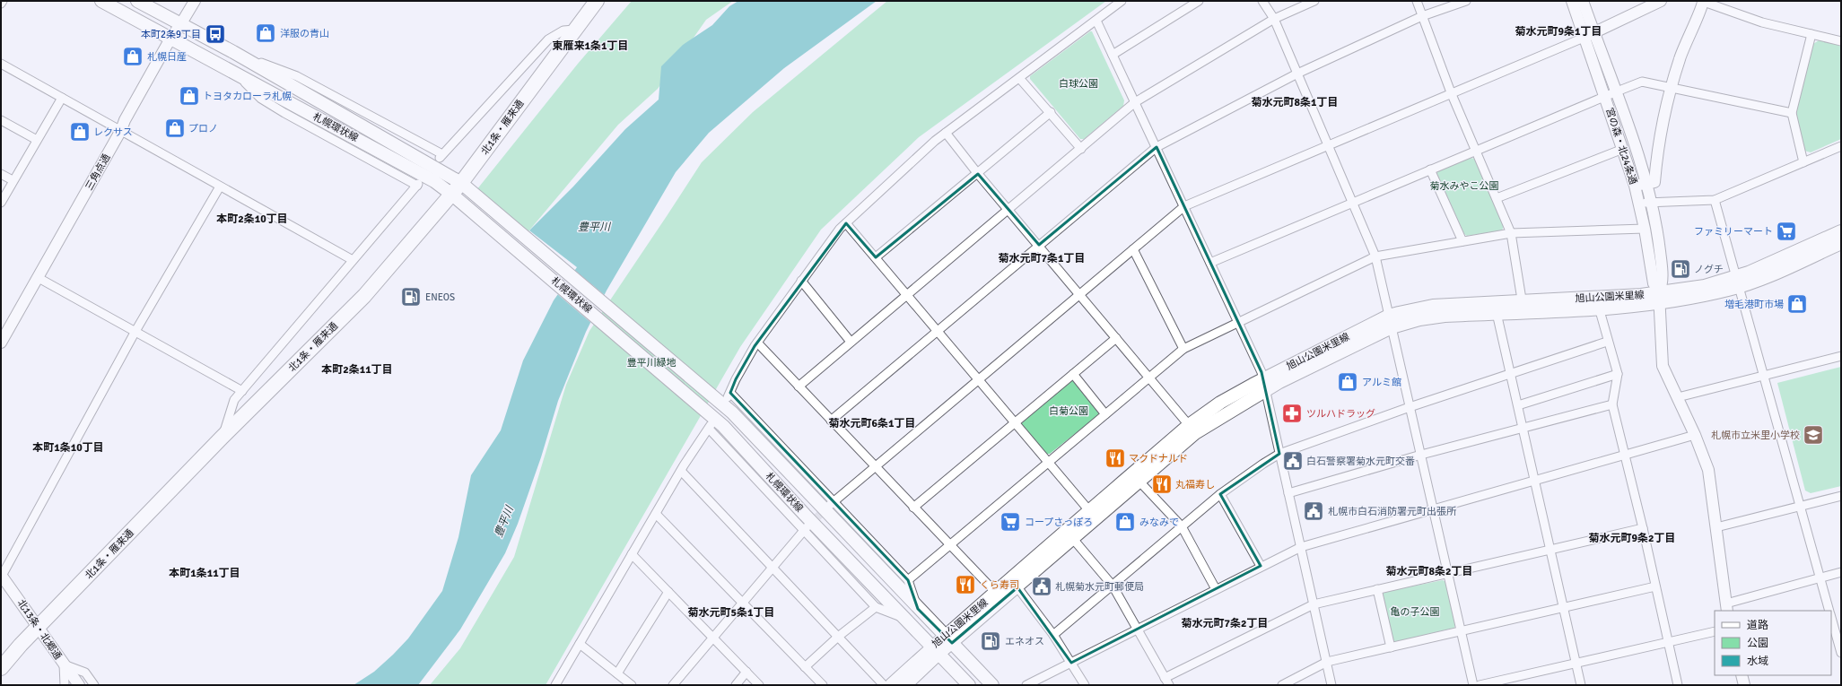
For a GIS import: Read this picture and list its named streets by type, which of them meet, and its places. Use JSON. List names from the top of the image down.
{
  "streets": {
    "highway": ["北1条・雁来通"],
    "main road": ["札幌環状線", "旭山公園米里線"],
    "street": ["宮の森・北24条通", "三角点通", "北13条・北郷通"]
  },
  "crossings": [
    ["札幌環状線", "北1条・雁来通"],
    ["札幌環状線", "三角点通"],
    ["札幌環状線", "旭山公園米里線"],
    ["北1条・雁来通", "北13条・北郷通"],
    ["宮の森・北24条通", "旭山公園米里線"]
  ],
  "districts": [
    "菊水元町9条1丁目",
    "東雁来1条1丁目",
    "菊水元町8条1丁目",
    "本町2条10丁目",
    "菊水元町7条1丁目",
    "本町2条11丁目",
    "菊水元町6条1丁目",
    "本町1条10丁目",
    "菊水元町9条2丁目",
    "菊水元町8条2丁目",
    "本町1条11丁目",
    "菊水元町5条1丁目",
    "菊水元町7条2丁目"
  ],
  "water": ["豊平川"],
  "parks": [
    "白球公園",
    "菊水みやこ公園",
    "豊平川緑地",
    "白菊公園",
    "亀の子公園"
  ],
  "places": {
    "shop": [
      "洋服の青山",
      "札幌日産",
      "トヨタカローラ札幌",
      "プロノ",
      "レクサス",
      "増毛港町市場",
      "アルミ館",
      "みなみで"
    ],
    "bus stop": ["本町2条9丁目"],
    "supermarket": ["ファミリーマート", "コープさっぽろ"],
    "fuel station": ["ノグチ", "ENEOS", "エネオス"],
    "pharmacy": ["ツルハドラッグ"],
    "school or university": ["札幌市立米里小学校"],
    "restaurant": ["マクドナルド", "丸福寿し", "くら寿司"],
    "public building": ["白石警察署菊水元町交番", "札幌市白石消防署元町出張所", "札幌菊水元町郵便局"]
  },
  "legend": ["道路", "公園", "水域"]
}
